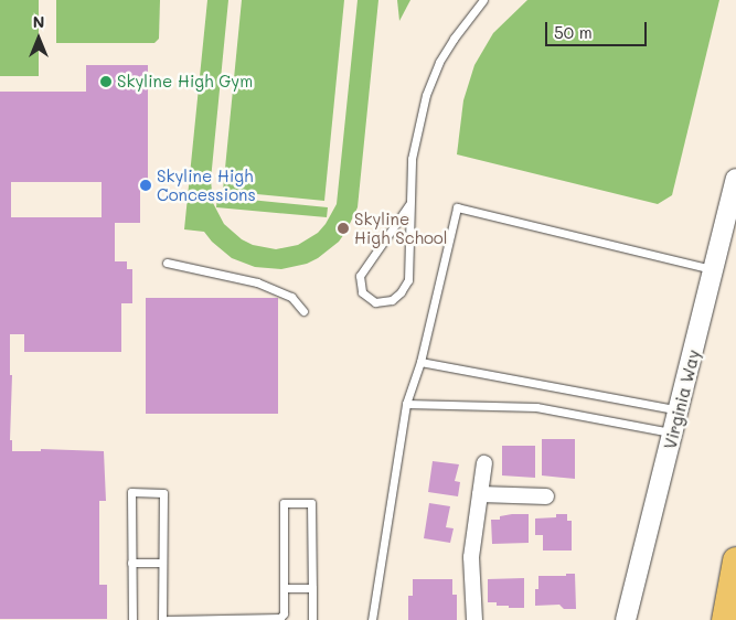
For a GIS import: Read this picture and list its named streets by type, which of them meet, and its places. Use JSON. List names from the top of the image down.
{
  "streets": {
    "street": ["Virginia Way"]
  },
  "places": ["Skyline High Gym", "Skyline High Concessions", "Skyline High School"],
  "scale_bar": "50 m",
  "north": "top"
}
